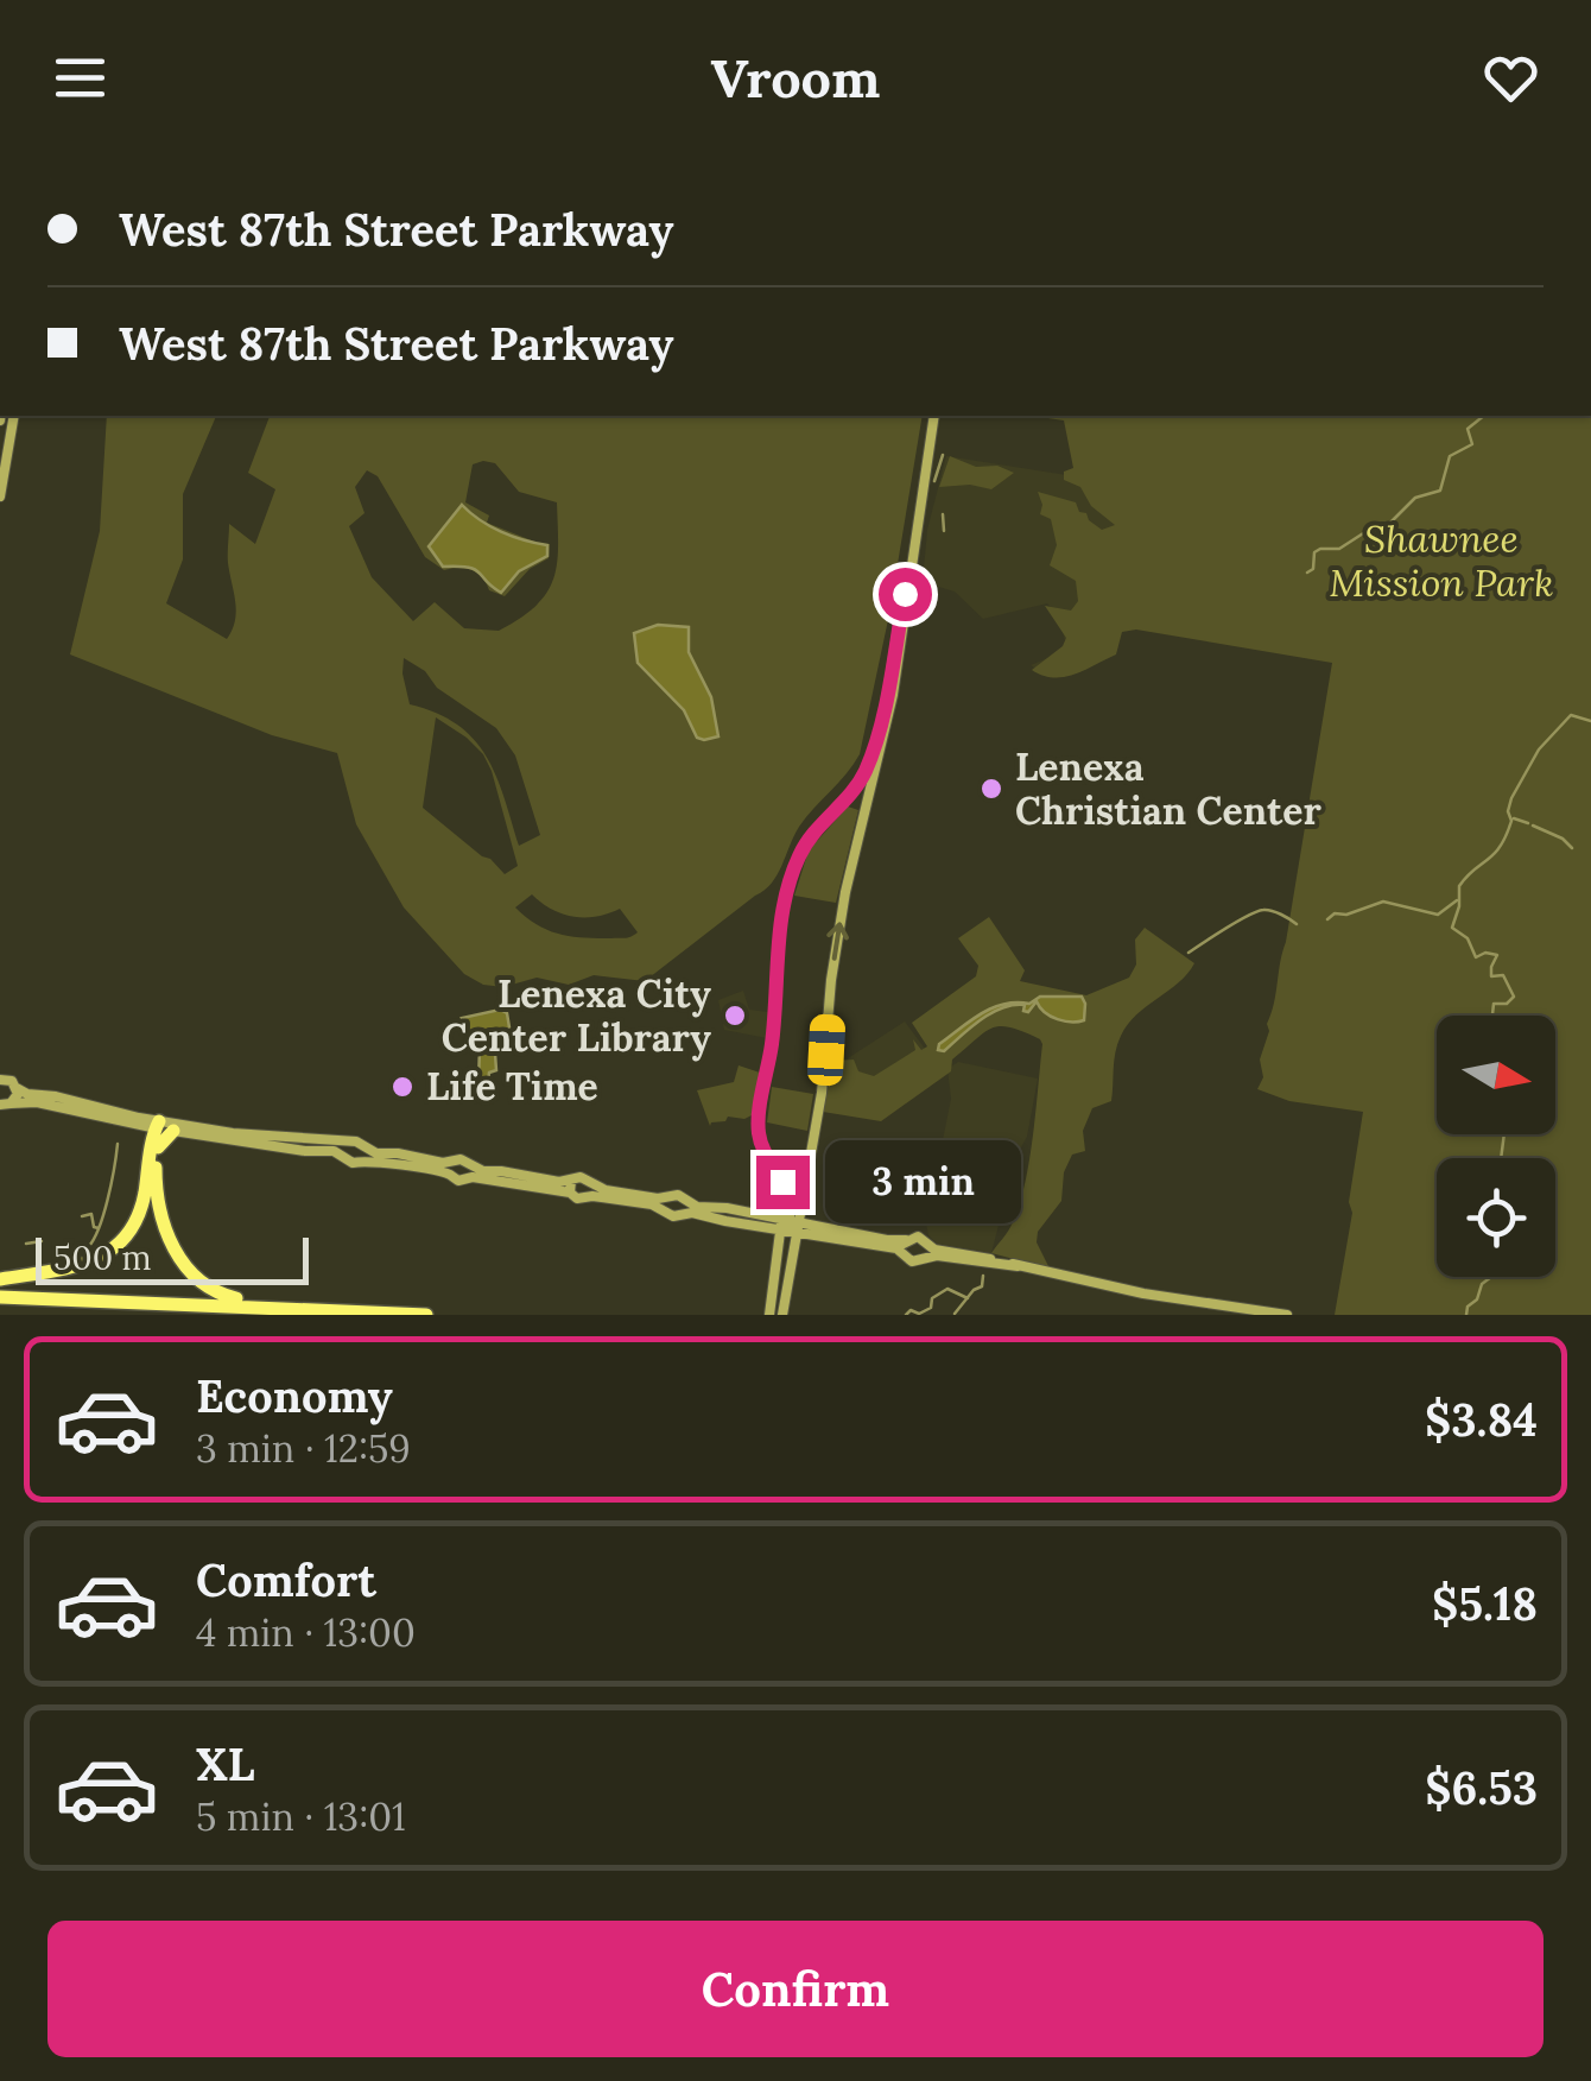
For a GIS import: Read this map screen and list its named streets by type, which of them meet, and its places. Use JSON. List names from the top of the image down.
{
  "parks": ["Shawnee Mission Park"],
  "places": ["Lenexa Christian Center", "Lenexa City Center Library", "Life Time"],
  "scale_bar": "500 m",
  "north": "right",
  "page": {
    "header": "Vroom",
    "banner": ["West 87th Street Parkway", "West 87th Street Parkway"],
    "bubble": "3 min",
    "scale": "500 m",
    "list": [
      {
        "name": "Economy",
        "note": "3 min · 12:59",
        "value": "$3.84"
      },
      {
        "name": "Comfort",
        "note": "4 min · 13:00",
        "value": "$5.18"
      },
      {
        "name": "XL",
        "note": "5 min · 13:01",
        "value": "$6.53"
      }
    ],
    "buttons": "Confirm"
  }
}
